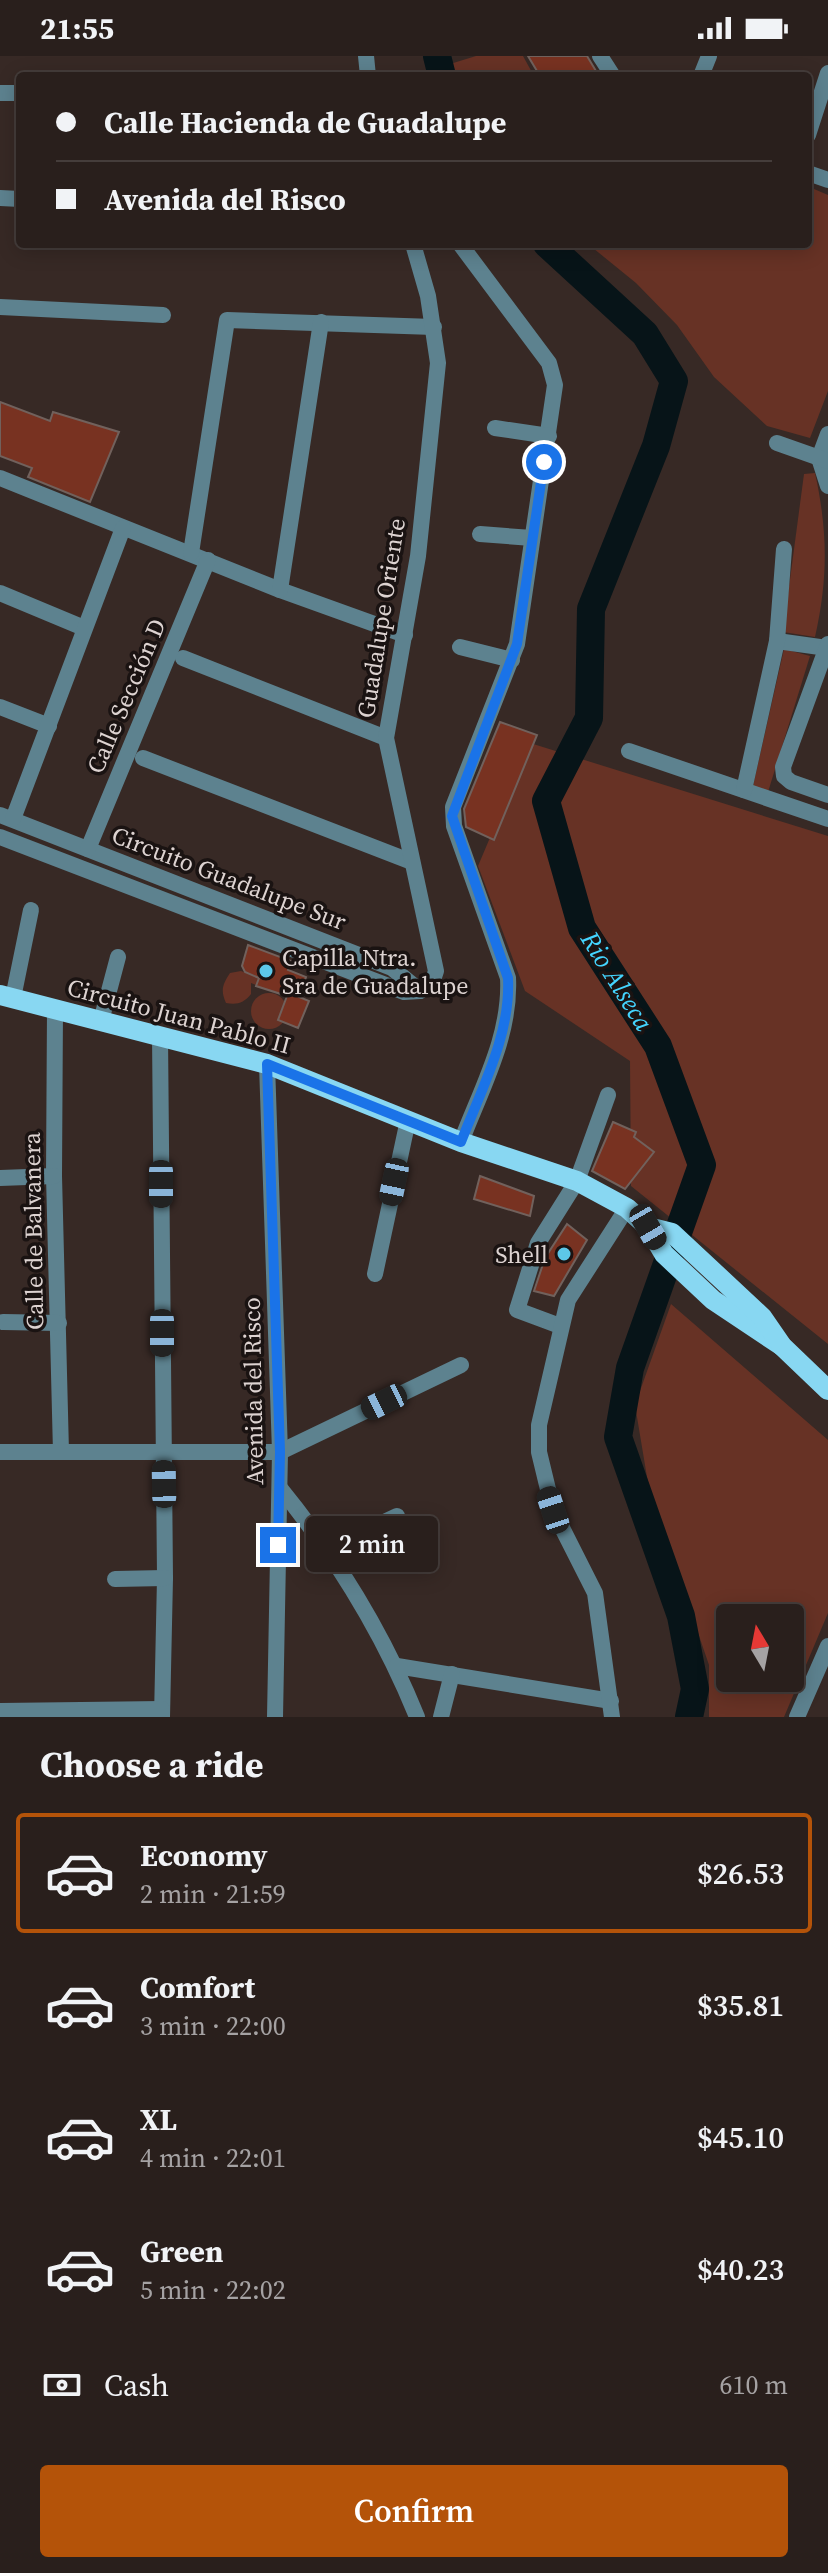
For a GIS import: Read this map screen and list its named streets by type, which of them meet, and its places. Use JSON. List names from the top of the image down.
{
  "streets": {
    "main road": ["Circuito Juan Pablo II"],
    "street": [
      "Guadalupe Oriente",
      "Calle Sección D",
      "Circuito Guadalupe Sur",
      "Calle de Balvanera",
      "Avenida del Risco"
    ]
  },
  "crossings": [
    ["Guadalupe Oriente", "Calle Sección D"],
    ["Guadalupe Oriente", "Circuito Guadalupe Sur"],
    ["Calle Sección D", "Circuito Guadalupe Sur"],
    ["Circuito Juan Pablo II", "Calle de Balvanera"],
    ["Circuito Juan Pablo II", "Avenida del Risco"]
  ],
  "water": ["Rio Alseca"],
  "places": ["Capilla Ntra. Sra de Guadalupe", "Shell"],
  "north": "top",
  "page": {
    "status": "21:55",
    "banner": ["Calle Hacienda de Guadalupe", "Avenida del Risco"],
    "bubble": "2 min",
    "heading": "Choose a ride",
    "list": [
      {
        "name": "Economy",
        "note": "2 min · 21:59",
        "value": "$26.53"
      },
      {
        "name": "Comfort",
        "note": "3 min · 22:00",
        "value": "$35.81"
      },
      {
        "name": "XL",
        "note": "4 min · 22:01",
        "value": "$45.10"
      },
      {
        "name": "Green",
        "note": "5 min · 22:02",
        "value": "$40.23"
      }
    ],
    "pay": ["Cash", "610 m"],
    "buttons": "Confirm"
  }
}
